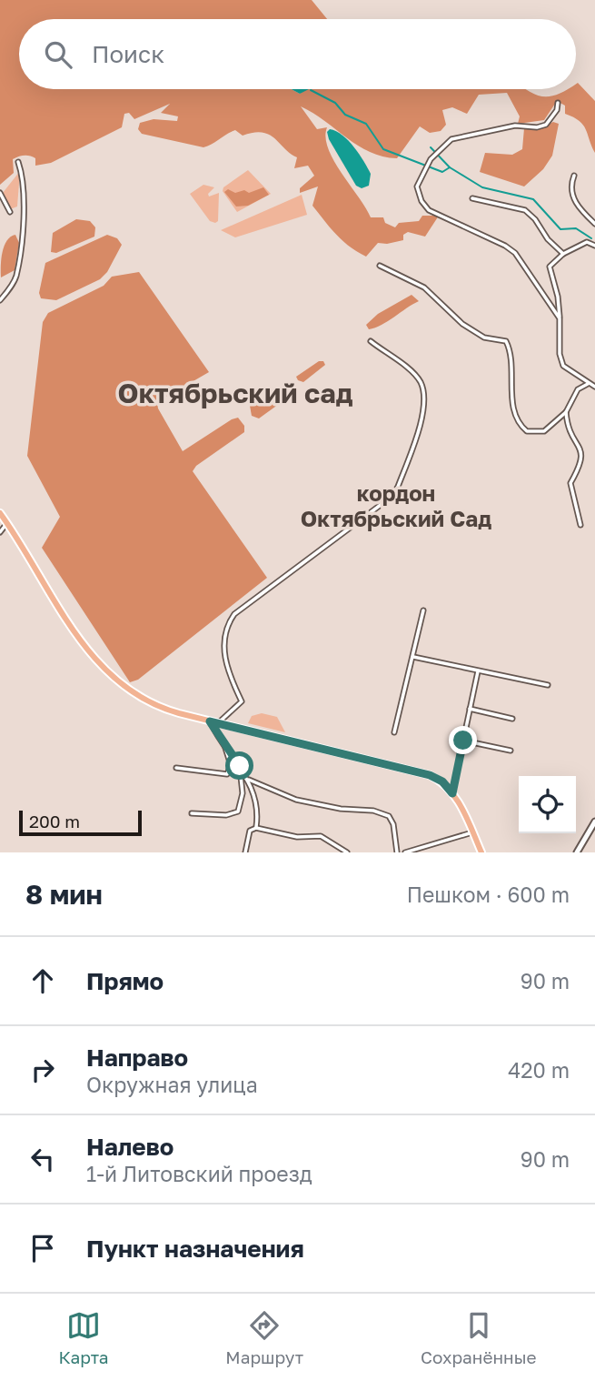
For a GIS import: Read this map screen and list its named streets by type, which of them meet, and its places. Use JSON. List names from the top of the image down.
{
  "districts": ["Октябрьский сад", "кордон Октябрьский Сад"],
  "scale_bar": "200 m",
  "page": {
    "search": "Поиск",
    "scale": "200 m",
    "heading": ["8 мин", "Пешком · 600 m"],
    "list": [
      ["Прямо", "90 m"],
      ["Направо", "Окружная улица", "420 m"],
      ["Налево", "1-й Литовский проезд", "90 m"],
      "Пункт назначения"
    ],
    "nav": ["Карта", "Маршрут", "Сохранённые"]
  }
}
